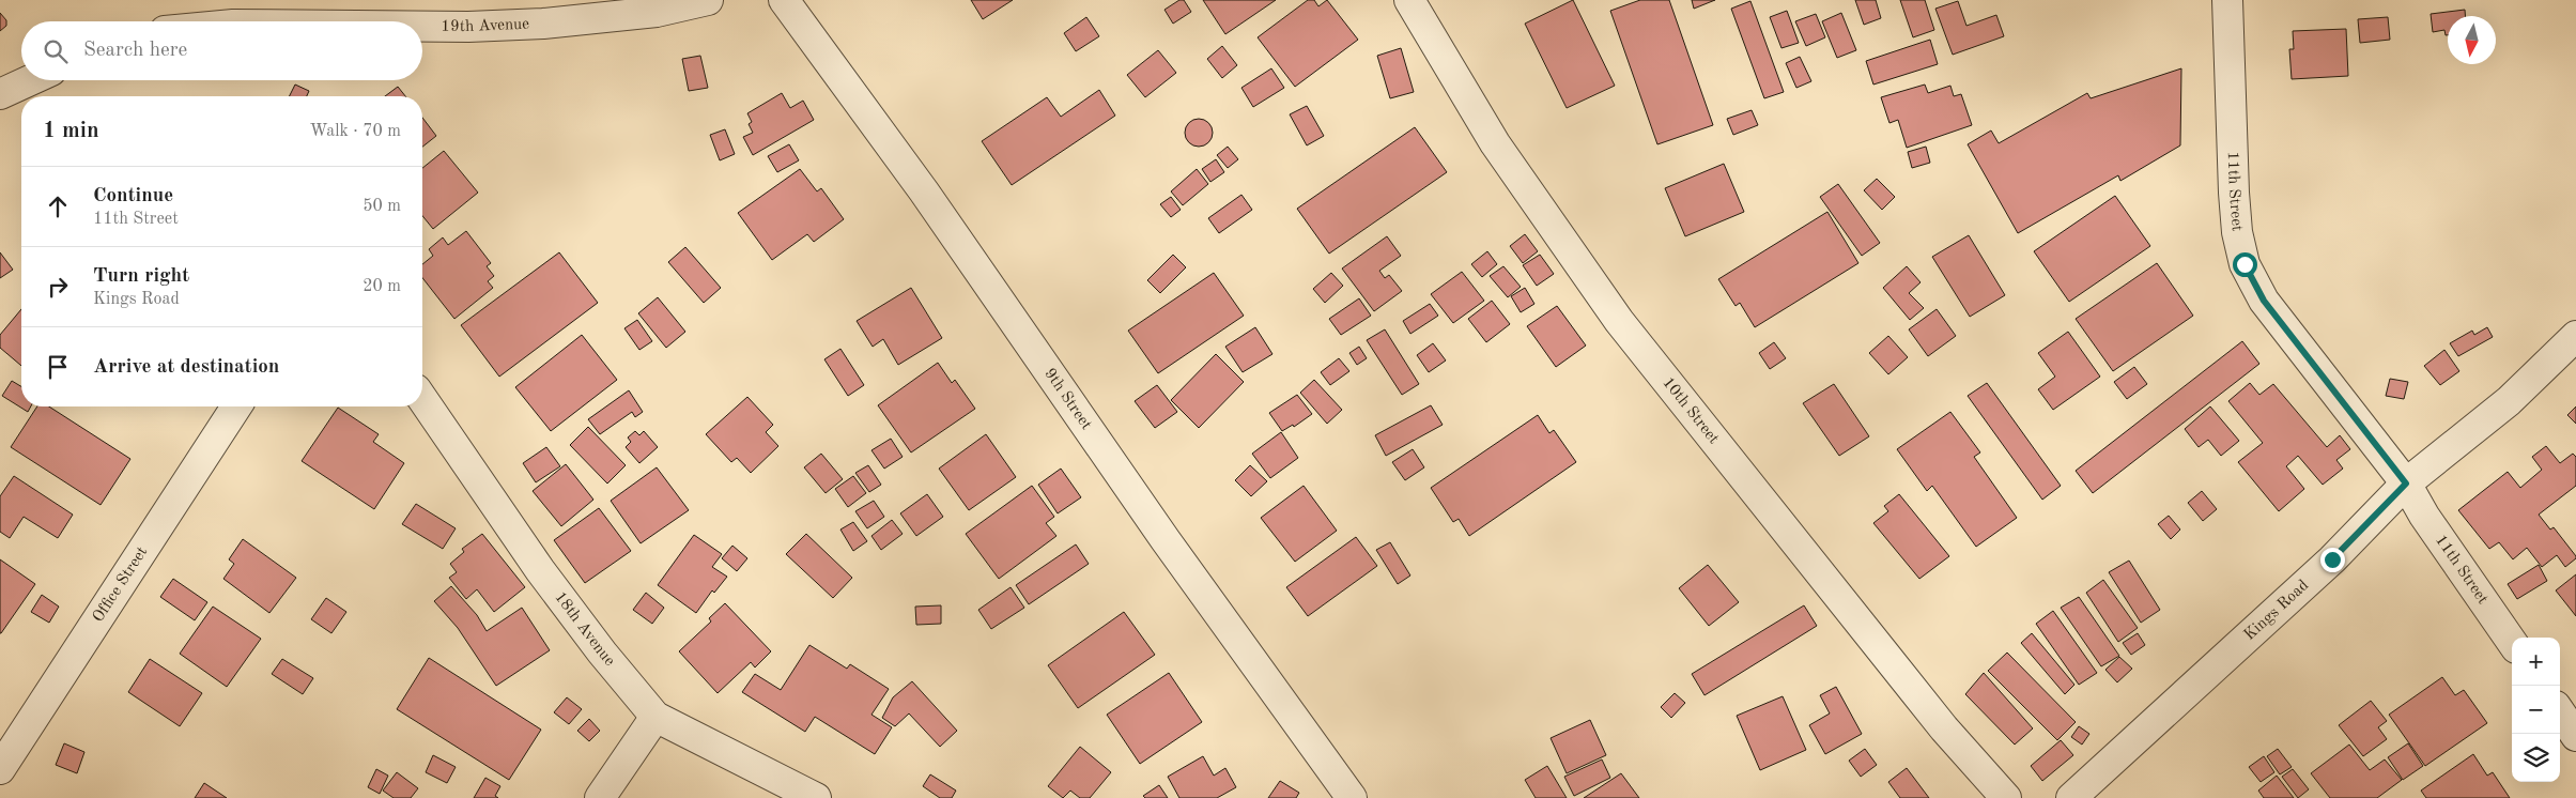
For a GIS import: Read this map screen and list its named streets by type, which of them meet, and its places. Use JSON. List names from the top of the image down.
{
  "streets": {
    "street": [
      "19th Avenue",
      "11th Street",
      "9th Street",
      "10th Street",
      "Office Street",
      "Kings Road",
      "18th Avenue"
    ]
  },
  "crossings": [
    ["11th Street", "Kings Road"]
  ],
  "north": "bottom",
  "page": {
    "search": "Search here",
    "heading": ["1 min", "Walk · 70 m"],
    "list": [
      ["Continue", "11th Street", "50 m"],
      ["Turn right", "Kings Road", "20 m"],
      "Arrive at destination"
    ],
    "map_buttons": ["+", "−"]
  }
}
